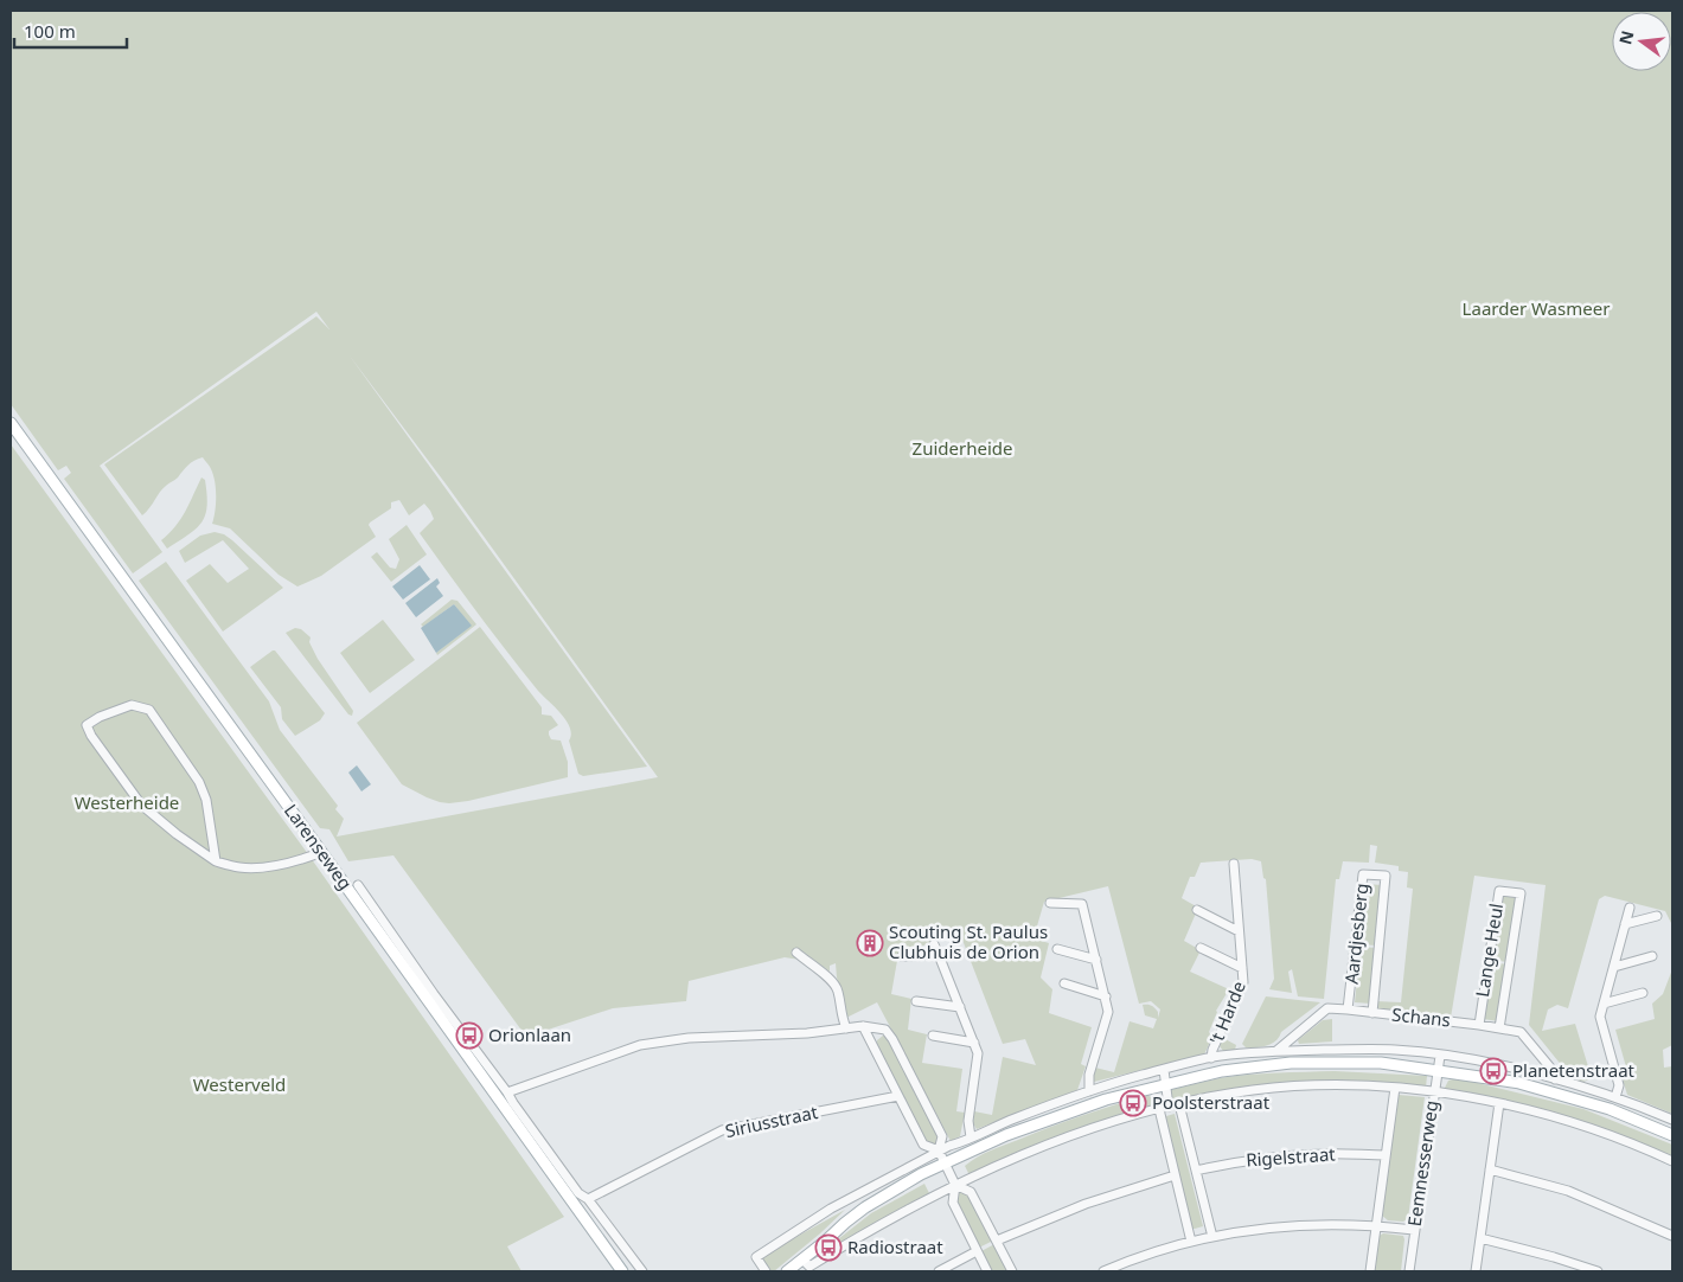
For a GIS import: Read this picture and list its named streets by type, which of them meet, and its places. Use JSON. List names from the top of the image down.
{
  "streets": {
    "main road": ["Larenseweg"],
    "street": [
      "Aardjesberg",
      "Lange Heul",
      "'t Harde",
      "Schans",
      "Siriusstraat",
      "Rigelstraat",
      "Eemnesserweg"
    ]
  },
  "crossings": [
    ["Larenseweg", "Siriusstraat"],
    ["Aardjesberg", "Schans"],
    ["Lange Heul", "Schans"],
    ["Rigelstraat", "Eemnesserweg"]
  ],
  "parks": [
    "Laarder Wasmeer",
    "Zuiderheide",
    "Westerheide",
    "Westerveld"
  ],
  "places": {
    "building": ["Scouting St. Paulus Clubhuis de Orion"],
    "bus stop": [
      "Orionlaan",
      "Planetenstraat",
      "Poolsterstraat",
      "Radiostraat"
    ]
  },
  "scale_bar": "100 m",
  "north": "left"
}
